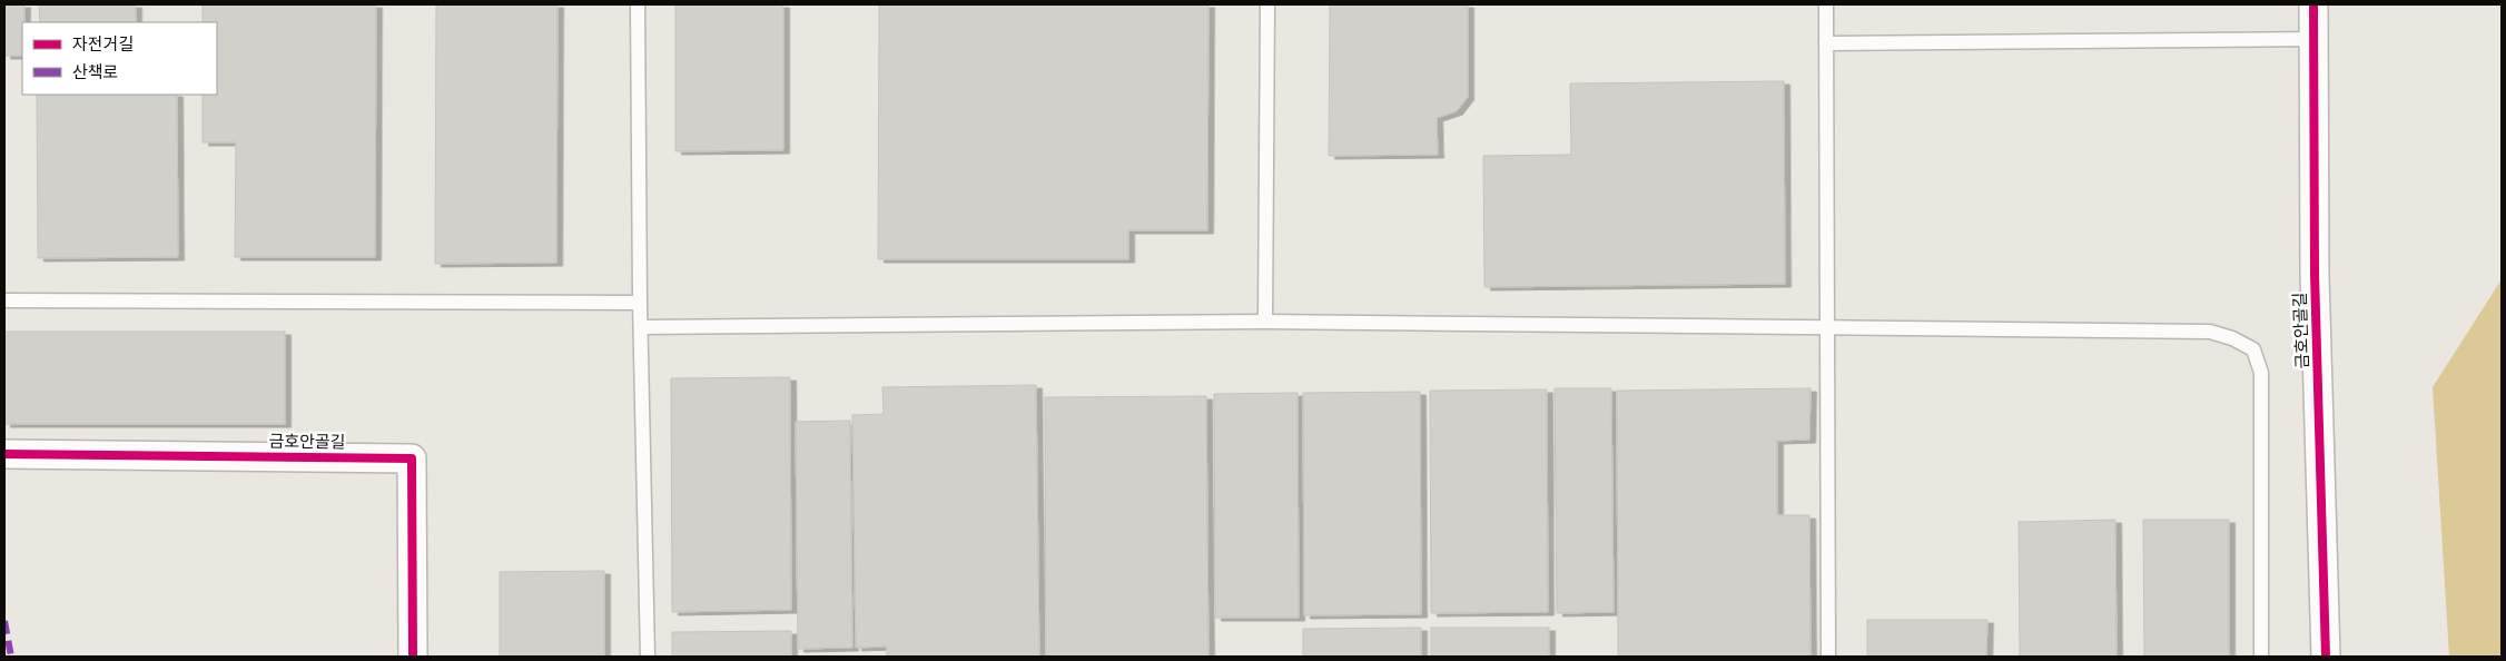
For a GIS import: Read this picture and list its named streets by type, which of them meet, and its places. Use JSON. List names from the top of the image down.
{
  "streets": {
    "street": ["금호안골길"]
  },
  "legend": ["자전거길", "산책로"]
}
